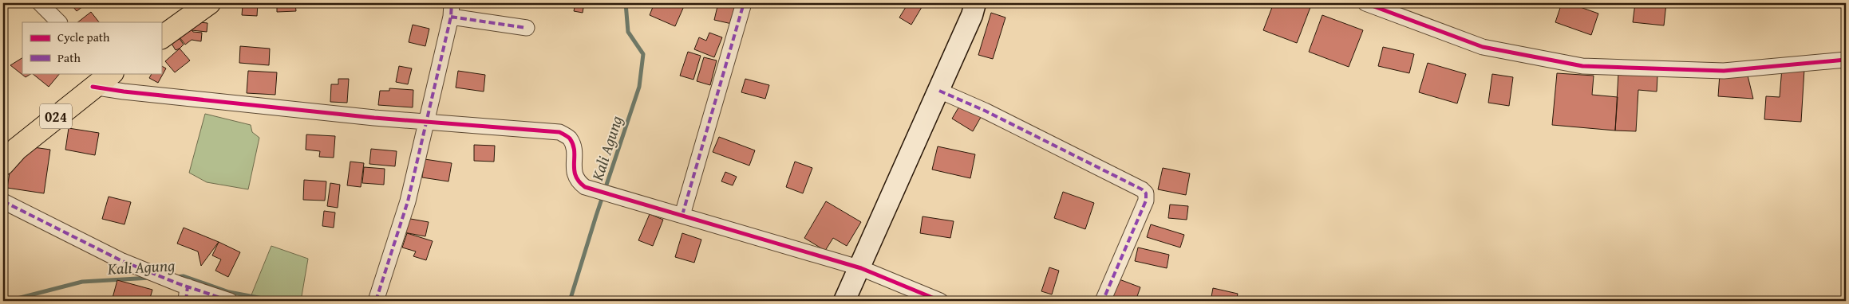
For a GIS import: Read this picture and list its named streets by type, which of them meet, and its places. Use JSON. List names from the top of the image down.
{
  "streets": {
    "main road": ["024"]
  },
  "water": ["Kali Agung"],
  "legend": ["Cycle path", "Path"]
}
